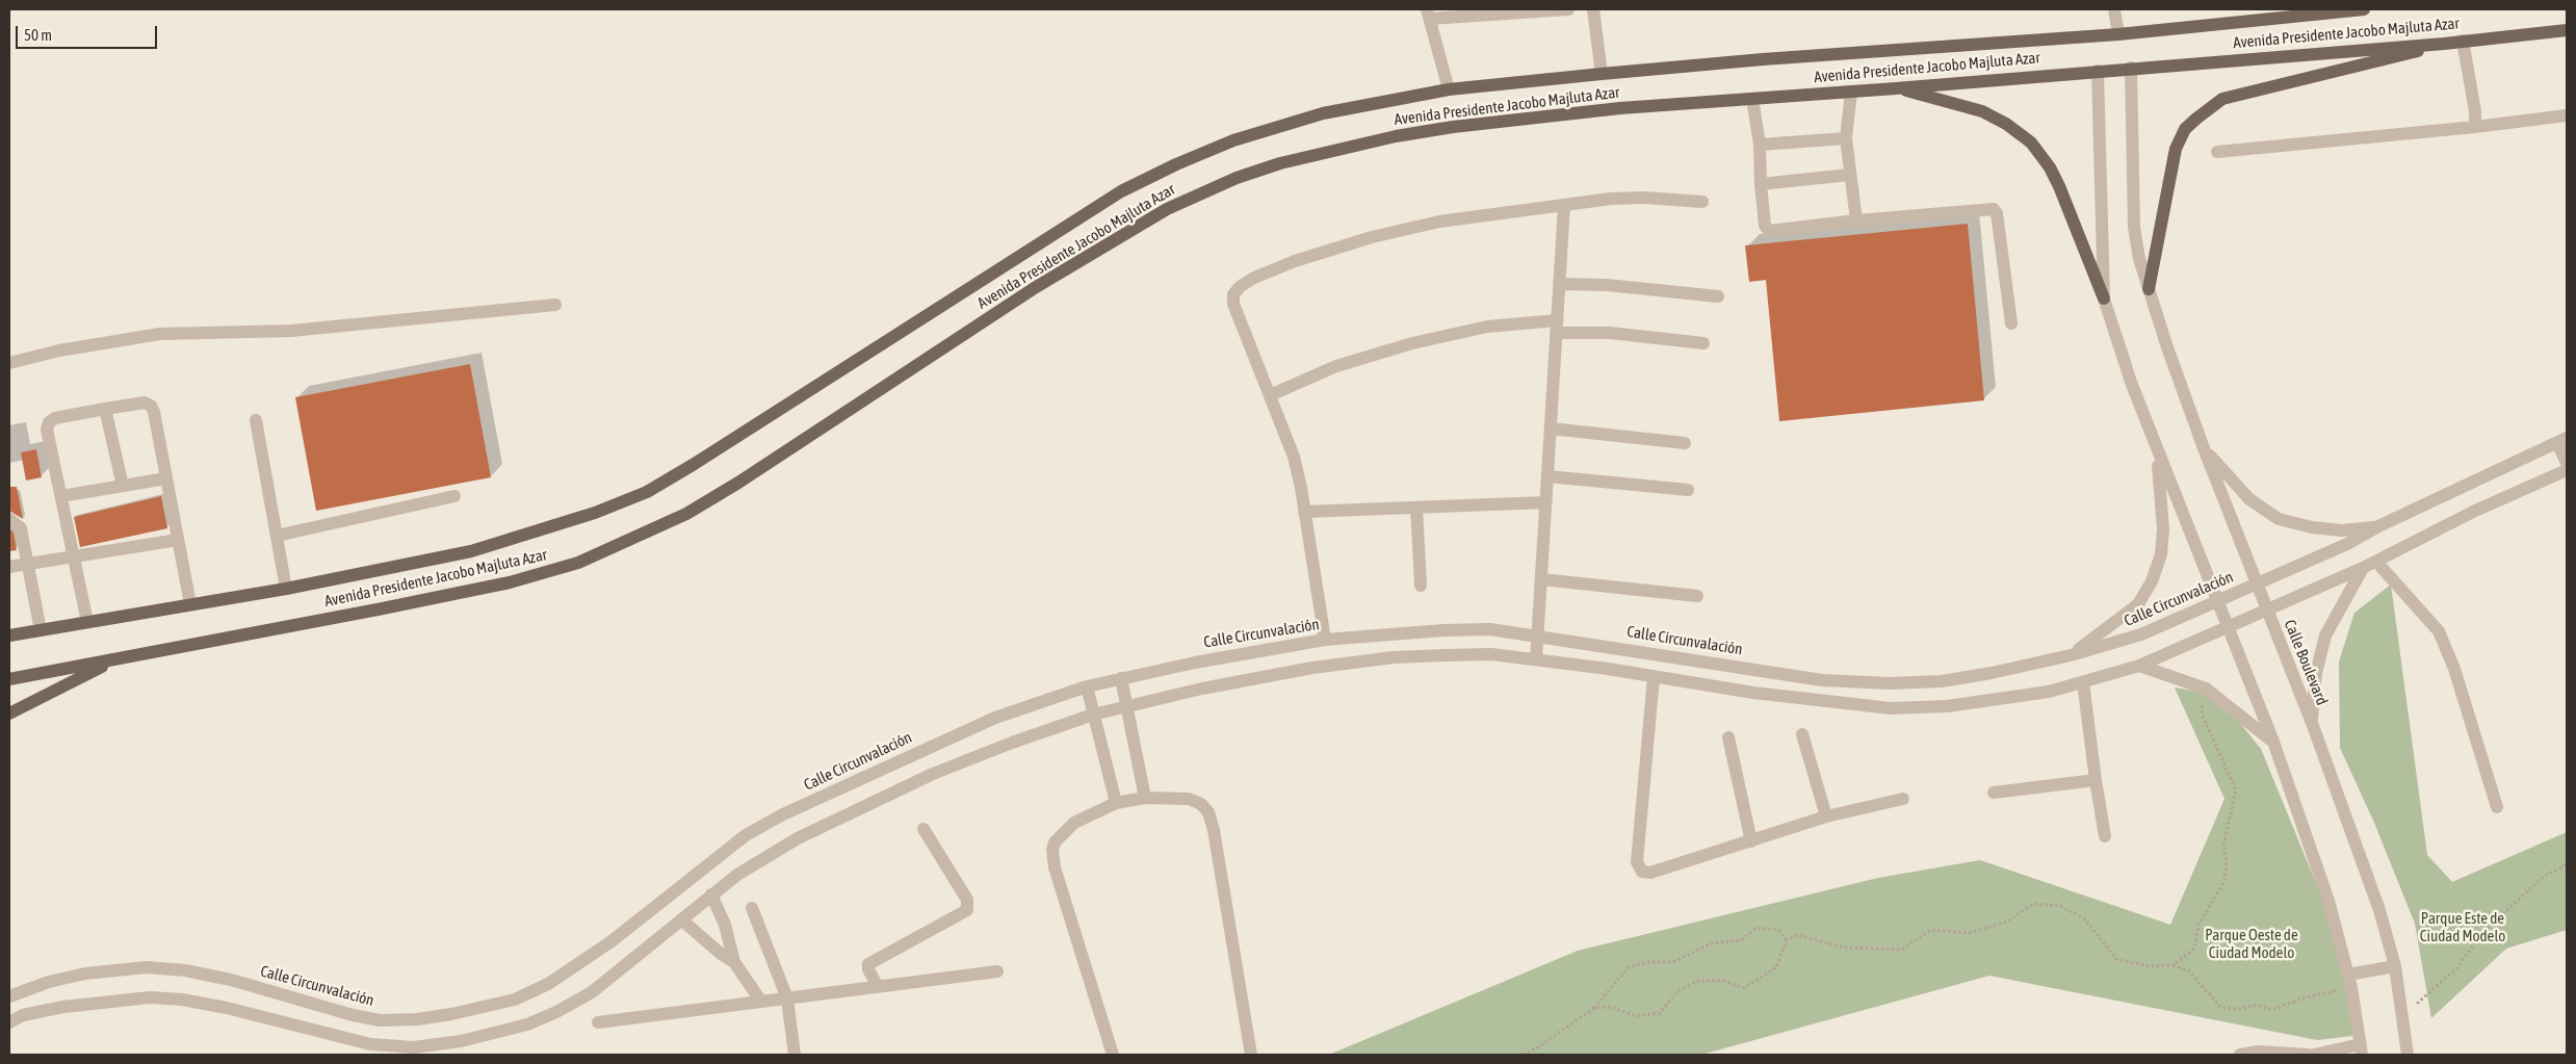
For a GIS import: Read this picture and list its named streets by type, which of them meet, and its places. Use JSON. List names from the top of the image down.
{
  "streets": {
    "main road": ["Avenida Presidente Jacobo Majluta Azar"],
    "street": ["Calle Circunvalación", "Calle Boulevard"]
  },
  "crossings": [
    ["Avenida Presidente Jacobo Majluta Azar", "Calle Boulevard"],
    ["Calle Circunvalación", "Calle Boulevard"]
  ],
  "parks": ["Parque Este de Ciudad Modelo", "Parque Oeste de Ciudad Modelo"],
  "scale_bar": "50 m"
}
